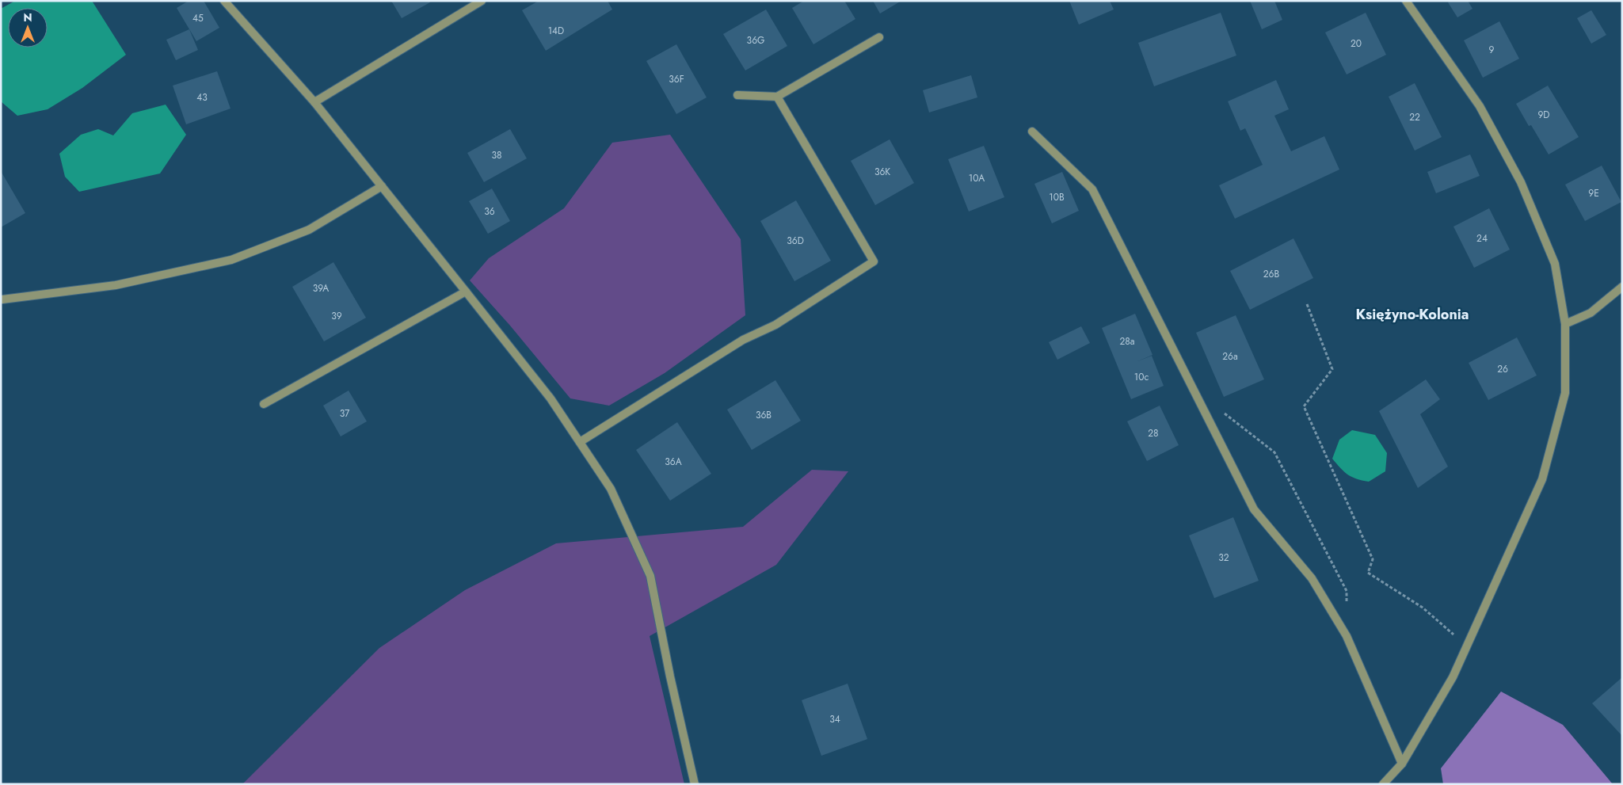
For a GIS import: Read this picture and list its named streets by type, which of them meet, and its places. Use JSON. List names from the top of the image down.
{
  "districts": ["Księżyno-Kolonia"],
  "house_numbers": [
    "45",
    "14D",
    "36G",
    "20",
    "9",
    "36F",
    "43",
    "9D",
    "22",
    "38",
    "36K",
    "10A",
    "9E",
    "10B",
    "36",
    "24",
    "36D",
    "26B",
    "39A",
    "39",
    "28a",
    "26a",
    "26",
    "10c",
    "37",
    "36B",
    "28",
    "36A",
    "32",
    "34"
  ],
  "north": "top"
}
